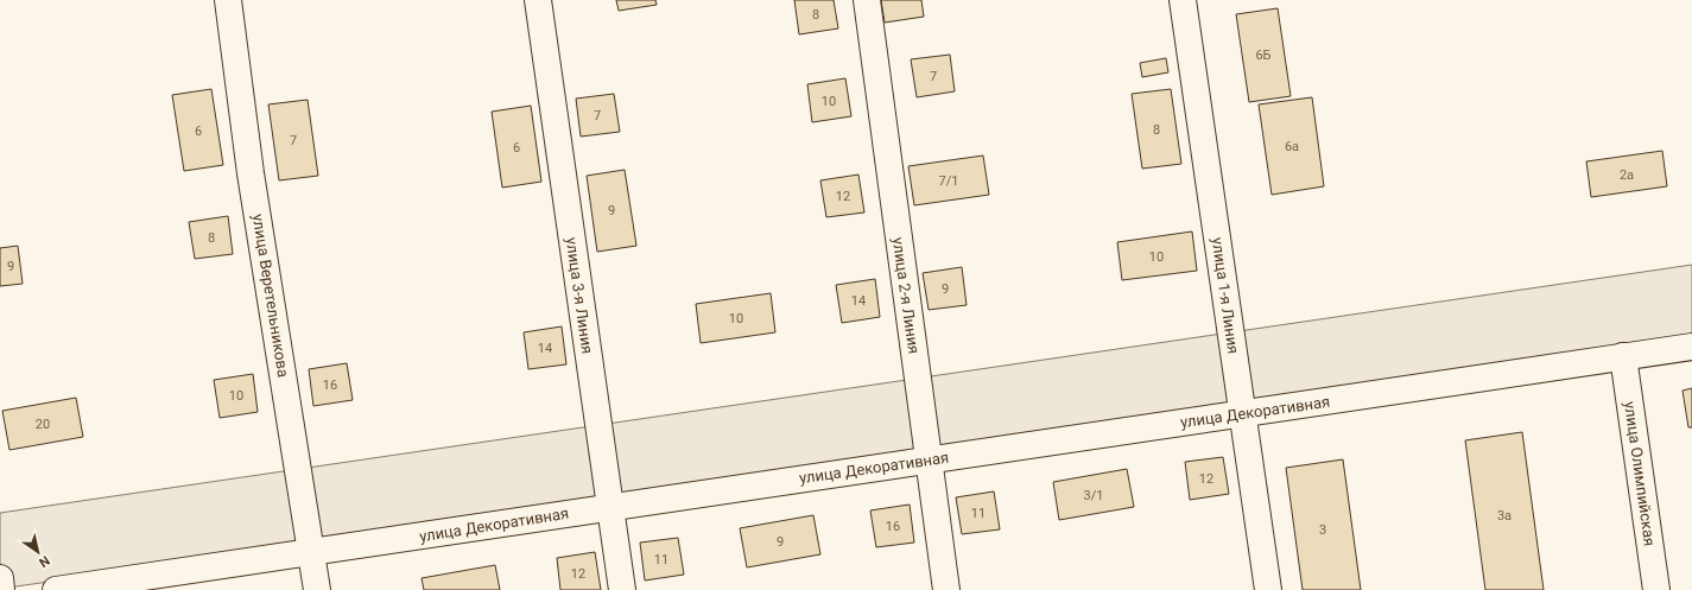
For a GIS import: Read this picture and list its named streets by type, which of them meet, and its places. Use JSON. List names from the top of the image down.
{
  "streets": {
    "street": [
      "улица Веретельникова",
      "улица 3-я Линия",
      "улица 2-я Линия",
      "улица 1-я Линия",
      "улица Декоративная",
      "улица Олимпийская"
    ]
  },
  "crossings": [
    ["улица Веретельникова", "улица Декоративная"],
    ["улица 3-я Линия", "улица Декоративная"],
    ["улица 2-я Линия", "улица Декоративная"],
    ["улица 1-я Линия", "улица Декоративная"],
    ["улица Декоративная", "улица Олимпийская"]
  ],
  "house_numbers": [
    "8",
    "6Б",
    "7",
    "10",
    "7",
    "8",
    "6",
    "7",
    "6а",
    "6",
    "2а",
    "7/1",
    "12",
    "9",
    "8",
    "10",
    "9",
    "9",
    "14",
    "10",
    "14",
    "16",
    "10",
    "20",
    "12",
    "3/1",
    "11",
    "3а",
    "16",
    "3",
    "9",
    "11",
    "12"
  ],
  "north": "bottom right"
}
